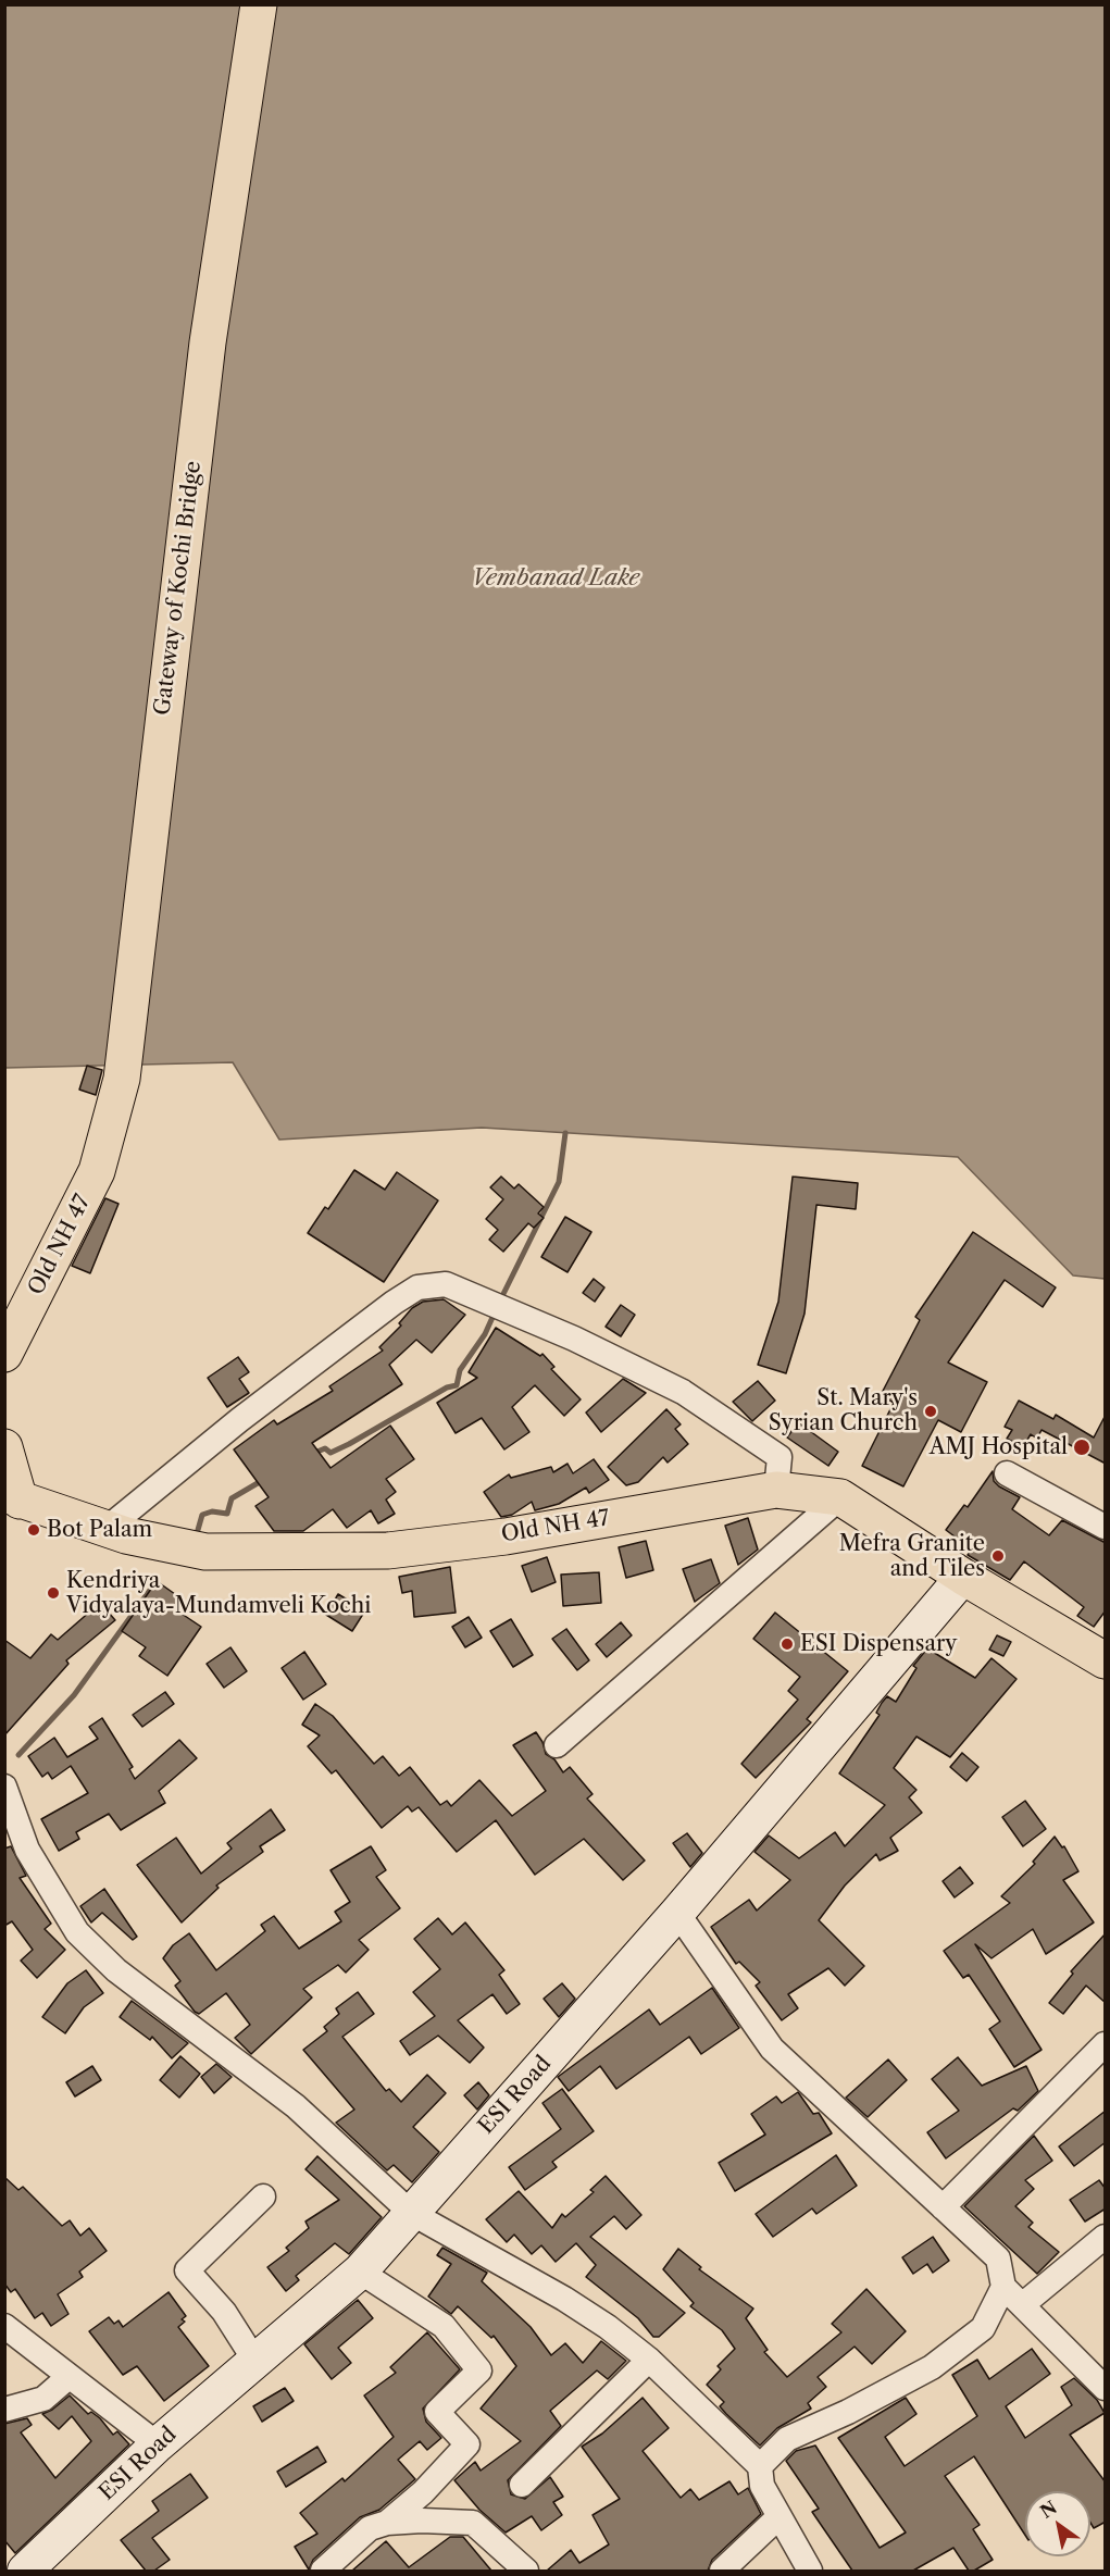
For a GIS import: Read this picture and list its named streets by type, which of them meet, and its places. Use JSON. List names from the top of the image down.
{
  "streets": {
    "main road": ["Gateway of Kochi Bridge", "Old NH 47", "ESI Road"]
  },
  "crossings": [
    ["Gateway of Kochi Bridge", "Old NH 47"],
    ["Old NH 47", "ESI Road"]
  ],
  "water": ["Vembanad Lake"],
  "places": [
    "St. Mary's Syrian Church",
    "AMJ Hospital",
    "Bot Palam",
    "Mefra Granite and Tiles",
    "Kendriya Vidyalaya-Mundamveli Kochi",
    "ESI Dispensary"
  ],
  "north": "top left"
}
